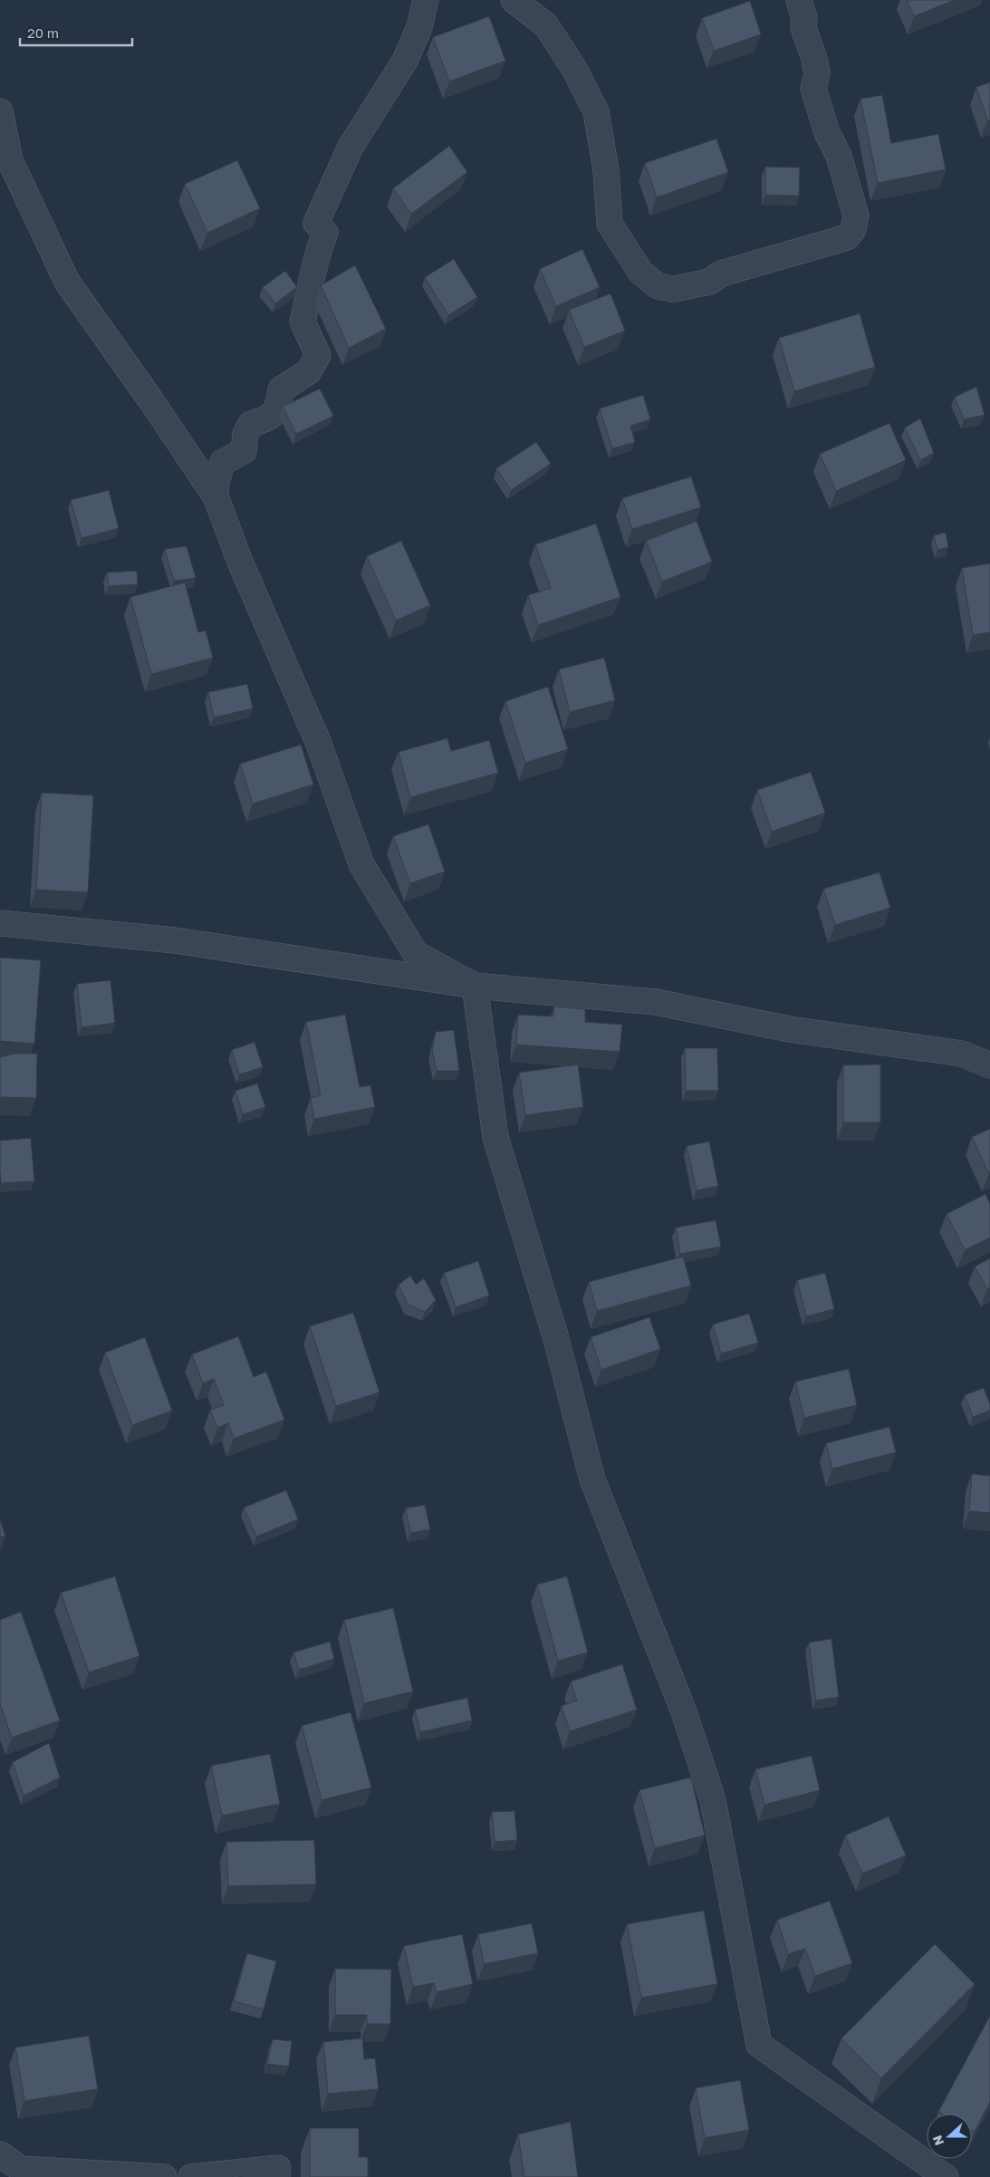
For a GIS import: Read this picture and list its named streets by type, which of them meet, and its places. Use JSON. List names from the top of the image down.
{
  "scale_bar": "20 m",
  "north": "left"
}
